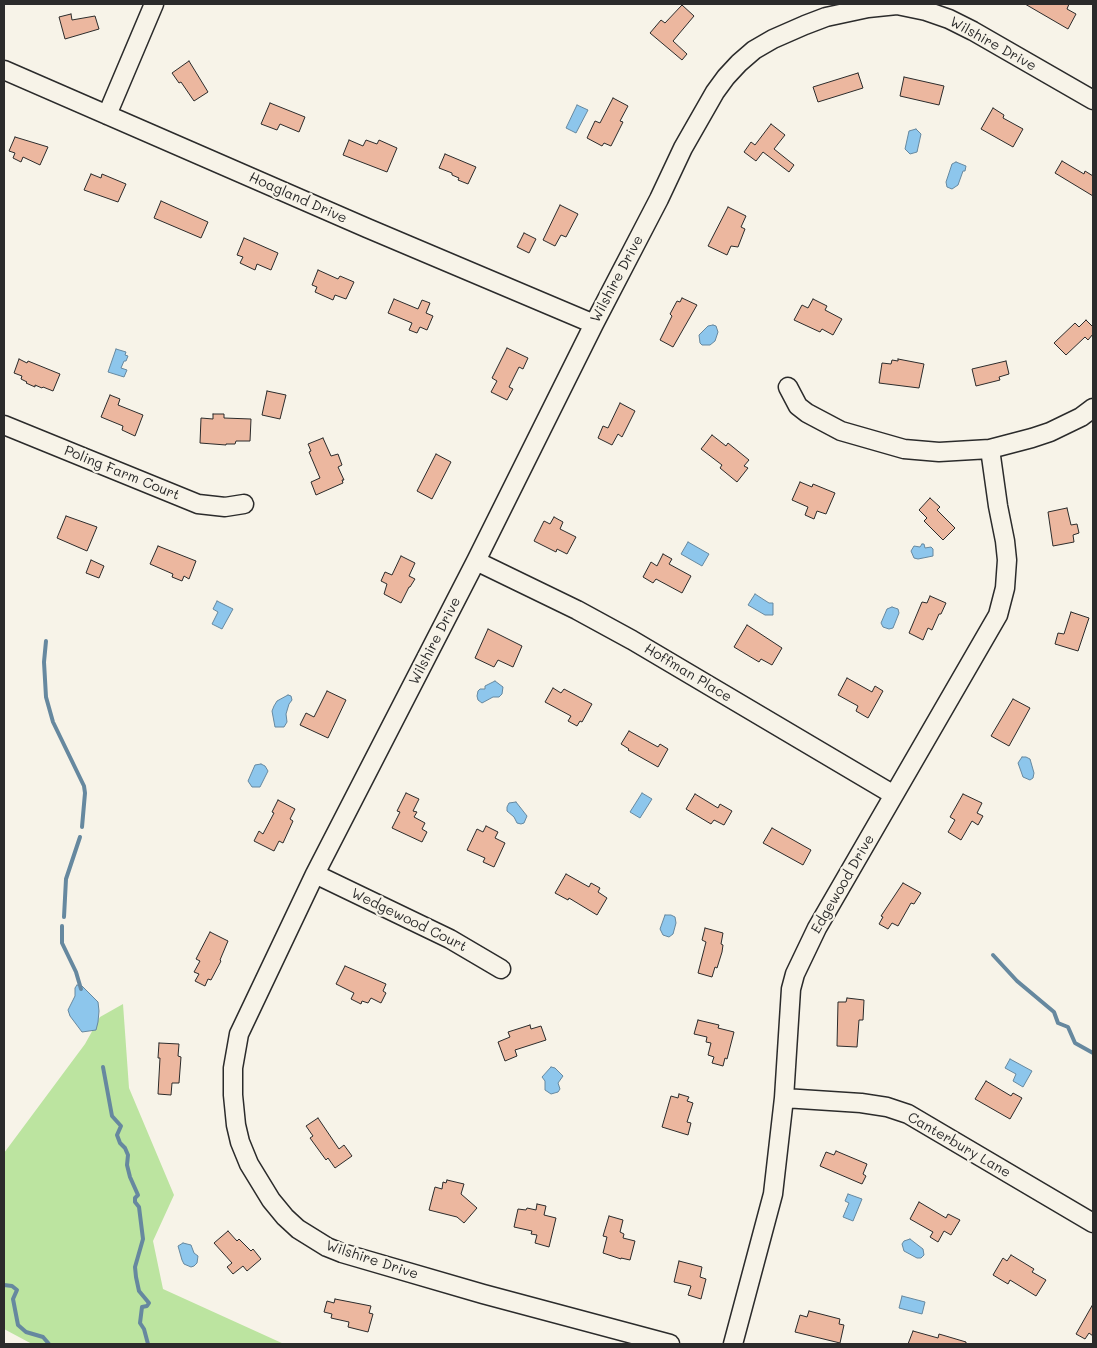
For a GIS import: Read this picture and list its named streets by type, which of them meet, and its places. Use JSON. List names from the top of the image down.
{
  "streets": {
    "street": [
      "Wilshire Drive",
      "Hoagland Drive",
      "Poling Farm Court",
      "Hoffman Place",
      "Edgewood Drive",
      "Wedgewood Court",
      "Canterbury Lane"
    ]
  },
  "crossings": [
    ["Wilshire Drive", "Hoagland Drive"],
    ["Wilshire Drive", "Hoffman Place"],
    ["Wilshire Drive", "Wedgewood Court"],
    ["Hoffman Place", "Edgewood Drive"],
    ["Edgewood Drive", "Canterbury Lane"]
  ]
}
